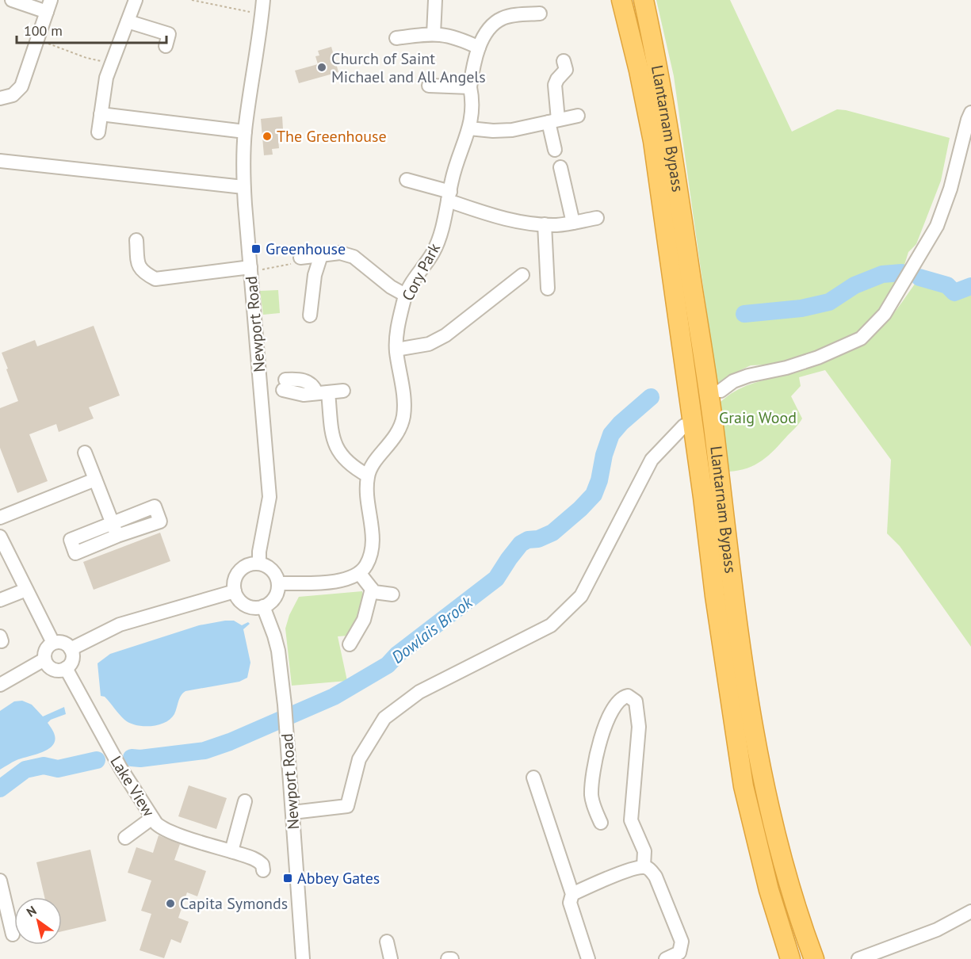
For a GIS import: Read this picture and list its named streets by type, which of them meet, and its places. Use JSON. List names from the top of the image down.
{
  "streets": {
    "highway": ["Llantarnam Bypass"],
    "street": ["Cory Park", "Newport Road", "Lake View"]
  },
  "water": ["Dowlais Brook"],
  "parks": ["Graig Wood"],
  "places": {
    "other": ["Church of Saint Michael and All Angels", "The Greenhouse", "Capita Symonds"],
    "transit": ["Greenhouse", "Abbey Gates"]
  },
  "scale_bar": "100 m",
  "north": "top left"
}
